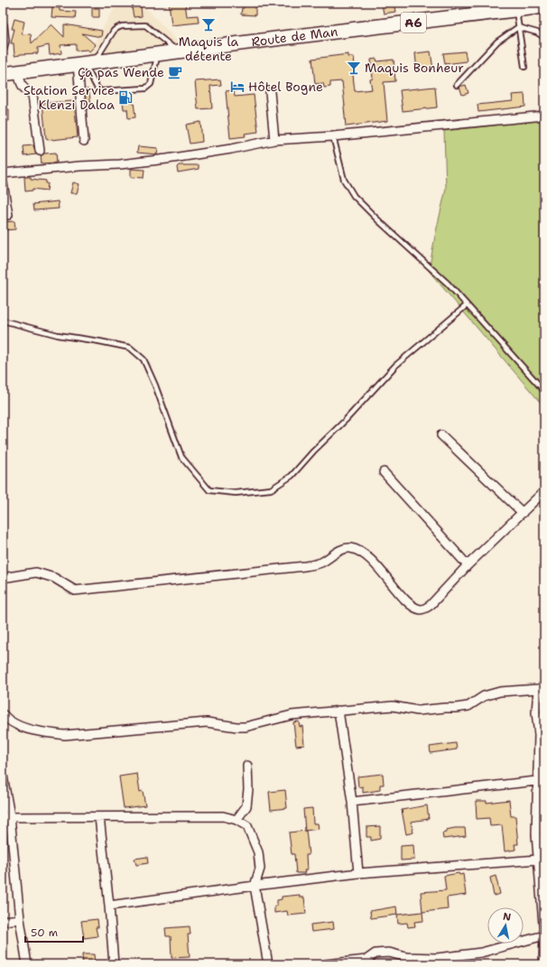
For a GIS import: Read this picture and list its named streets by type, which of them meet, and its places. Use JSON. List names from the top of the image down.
{
  "streets": {
    "highway": ["A6", "Route de Man"]
  },
  "places": {
    "bar": ["Maquis la détente", "Maquis Bonheur"],
    "cafe": ["Ça pas Wende"],
    "hotel": ["Hôtel Bogne"],
    "fuel station": ["Station Service Klenzi Daloa"]
  },
  "scale_bar": "50 m",
  "north": "top"
}
